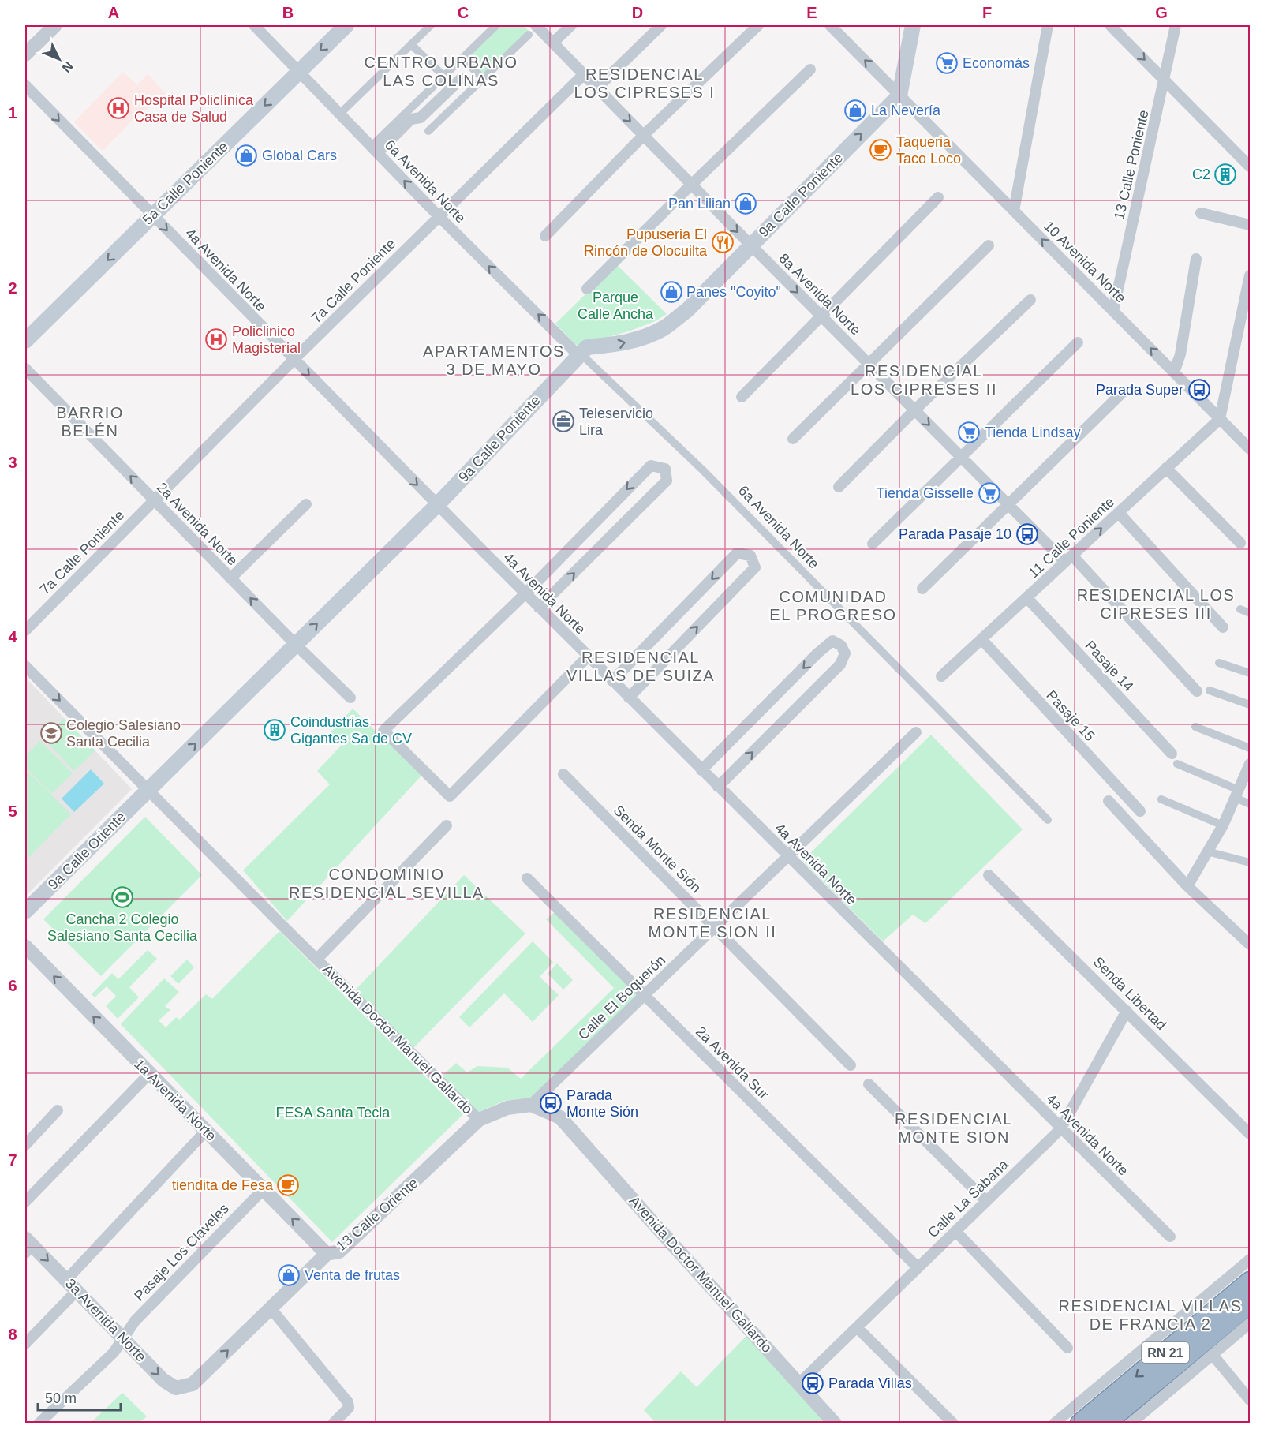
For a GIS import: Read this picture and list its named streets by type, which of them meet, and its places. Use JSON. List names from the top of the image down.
{
  "streets": {
    "highway": ["RN 21"],
    "main road": ["5a Calle Poniente", "9a Calle Poniente", "9a Calle Oriente"],
    "street": [
      "13 Calle Poniente",
      "6a Avenida Norte",
      "10 Avenida Norte",
      "4a Avenida Norte",
      "7a Calle Poniente",
      "8a Avenida Norte",
      "2a Avenida Norte",
      "11 Calle Poniente",
      "Pasaje 14",
      "Pasaje 15",
      "Senda Monte Sión",
      "Senda Libertad",
      "Calle El Boquerón",
      "Avenida Doctor Manuel Gallardo",
      "2a Avenida Sur",
      "1a Avenida Norte",
      "Calle La Sabana",
      "13 Calle Oriente",
      "Pasaje Los Claveles",
      "3a Avenida Norte"
    ]
  },
  "crossings": [
    ["13 Calle Poniente", "10 Avenida Norte"],
    ["6a Avenida Norte", "5a Calle Poniente"],
    ["6a Avenida Norte", "9a Calle Poniente"],
    ["6a Avenida Norte", "7a Calle Poniente"],
    ["5a Calle Poniente", "4a Avenida Norte"],
    ["9a Calle Poniente", "10 Avenida Norte"],
    ["9a Calle Poniente", "4a Avenida Norte"],
    ["9a Calle Poniente", "8a Avenida Norte"],
    ["9a Calle Poniente", "2a Avenida Norte"],
    ["9a Calle Poniente", "9a Calle Oriente"],
    ["9a Calle Poniente", "Avenida Doctor Manuel Gallardo"],
    ["10 Avenida Norte", "11 Calle Poniente"],
    ["4a Avenida Norte", "7a Calle Poniente"],
    ["4a Avenida Norte", "Calle El Boquerón"],
    ["4a Avenida Norte", "Calle La Sabana"],
    ["7a Calle Poniente", "8a Avenida Norte"],
    ["7a Calle Poniente", "2a Avenida Norte"],
    ["8a Avenida Norte", "11 Calle Poniente"],
    ["11 Calle Poniente", "Pasaje 14"],
    ["11 Calle Poniente", "Pasaje 15"],
    ["Senda Monte Sión", "Calle El Boquerón"],
    ["9a Calle Oriente", "Avenida Doctor Manuel Gallardo"],
    ["Senda Libertad", "Calle La Sabana"],
    ["Calle El Boquerón", "Avenida Doctor Manuel Gallardo"],
    ["Calle El Boquerón", "2a Avenida Sur"],
    ["Avenida Doctor Manuel Gallardo", "Calle La Sabana"],
    ["Avenida Doctor Manuel Gallardo", "13 Calle Oriente"],
    ["2a Avenida Sur", "Calle La Sabana"],
    ["1a Avenida Norte", "13 Calle Oriente"],
    ["1a Avenida Norte", "Pasaje Los Claveles"],
    ["13 Calle Oriente", "3a Avenida Norte"],
    ["Pasaje Los Claveles", "3a Avenida Norte"]
  ],
  "one_way": [
    "5a Calle Poniente",
    "9a Calle Poniente",
    "10 Avenida Norte",
    "4a Avenida Norte",
    "2a Avenida Norte",
    "1a Avenida Norte",
    "3a Avenida Norte"
  ],
  "districts": [
    "CENTRO URBANO LAS COLINAS",
    "RESIDENCIAL LOS CIPRESES I",
    "APARTAMENTOS 3 DE MAYO",
    "RESIDENCIAL LOS CIPRESES II",
    "BARRIO BELÉN",
    "RESIDENCIAL LOS CIPRESES III",
    "COMUNIDAD EL PROGRESO",
    "RESIDENCIAL VILLAS DE SUIZA",
    "CONDOMINIO RESIDENCIAL SEVILLA",
    "RESIDENCIAL MONTE SION II",
    "RESIDENCIAL MONTE SION",
    "RESIDENCIAL VILLAS DE FRANCIA 2"
  ],
  "parks": ["Parque Calle Ancha", "FESA Santa Tecla"],
  "places": {
    "supermarket": ["Economás", "Tienda Lindsay", "Tienda Gisselle"],
    "hospital": ["Hospital Policlínica Casa de Salud", "Policlinico Magisterial"],
    "shop": [
      "La Nevería",
      "Global Cars",
      "Pan Lilian",
      "Panes \"Coyito\"",
      "Venta de frutas"
    ],
    "cafe": ["Taqueria Taco Loco", "tiendita de Fesa"],
    "building": ["C2", "Coindustrias Gigantes Sa de CV"],
    "restaurant": ["Pupuseria El Rincón de Olocuilta"],
    "bus stop": [
      "Parada Super",
      "Parada Pasaje 10",
      "Parada Monte Sión",
      "Parada Villas"
    ],
    "office": ["Teleservicio Lira"],
    "school or university": ["Colegio Salesiano Santa Cecilia"],
    "sports": ["Cancha 2 Colegio Salesiano Santa Cecilia"]
  },
  "scale_bar": "50 m",
  "north": "bottom right",
  "grid": {
    "columns": [
      "A",
      "B",
      "C",
      "D",
      "E",
      "F",
      "G"
    ],
    "rows": [
      "1",
      "2",
      "3",
      "4",
      "5",
      "6",
      "7",
      "8"
    ]
  }
}
